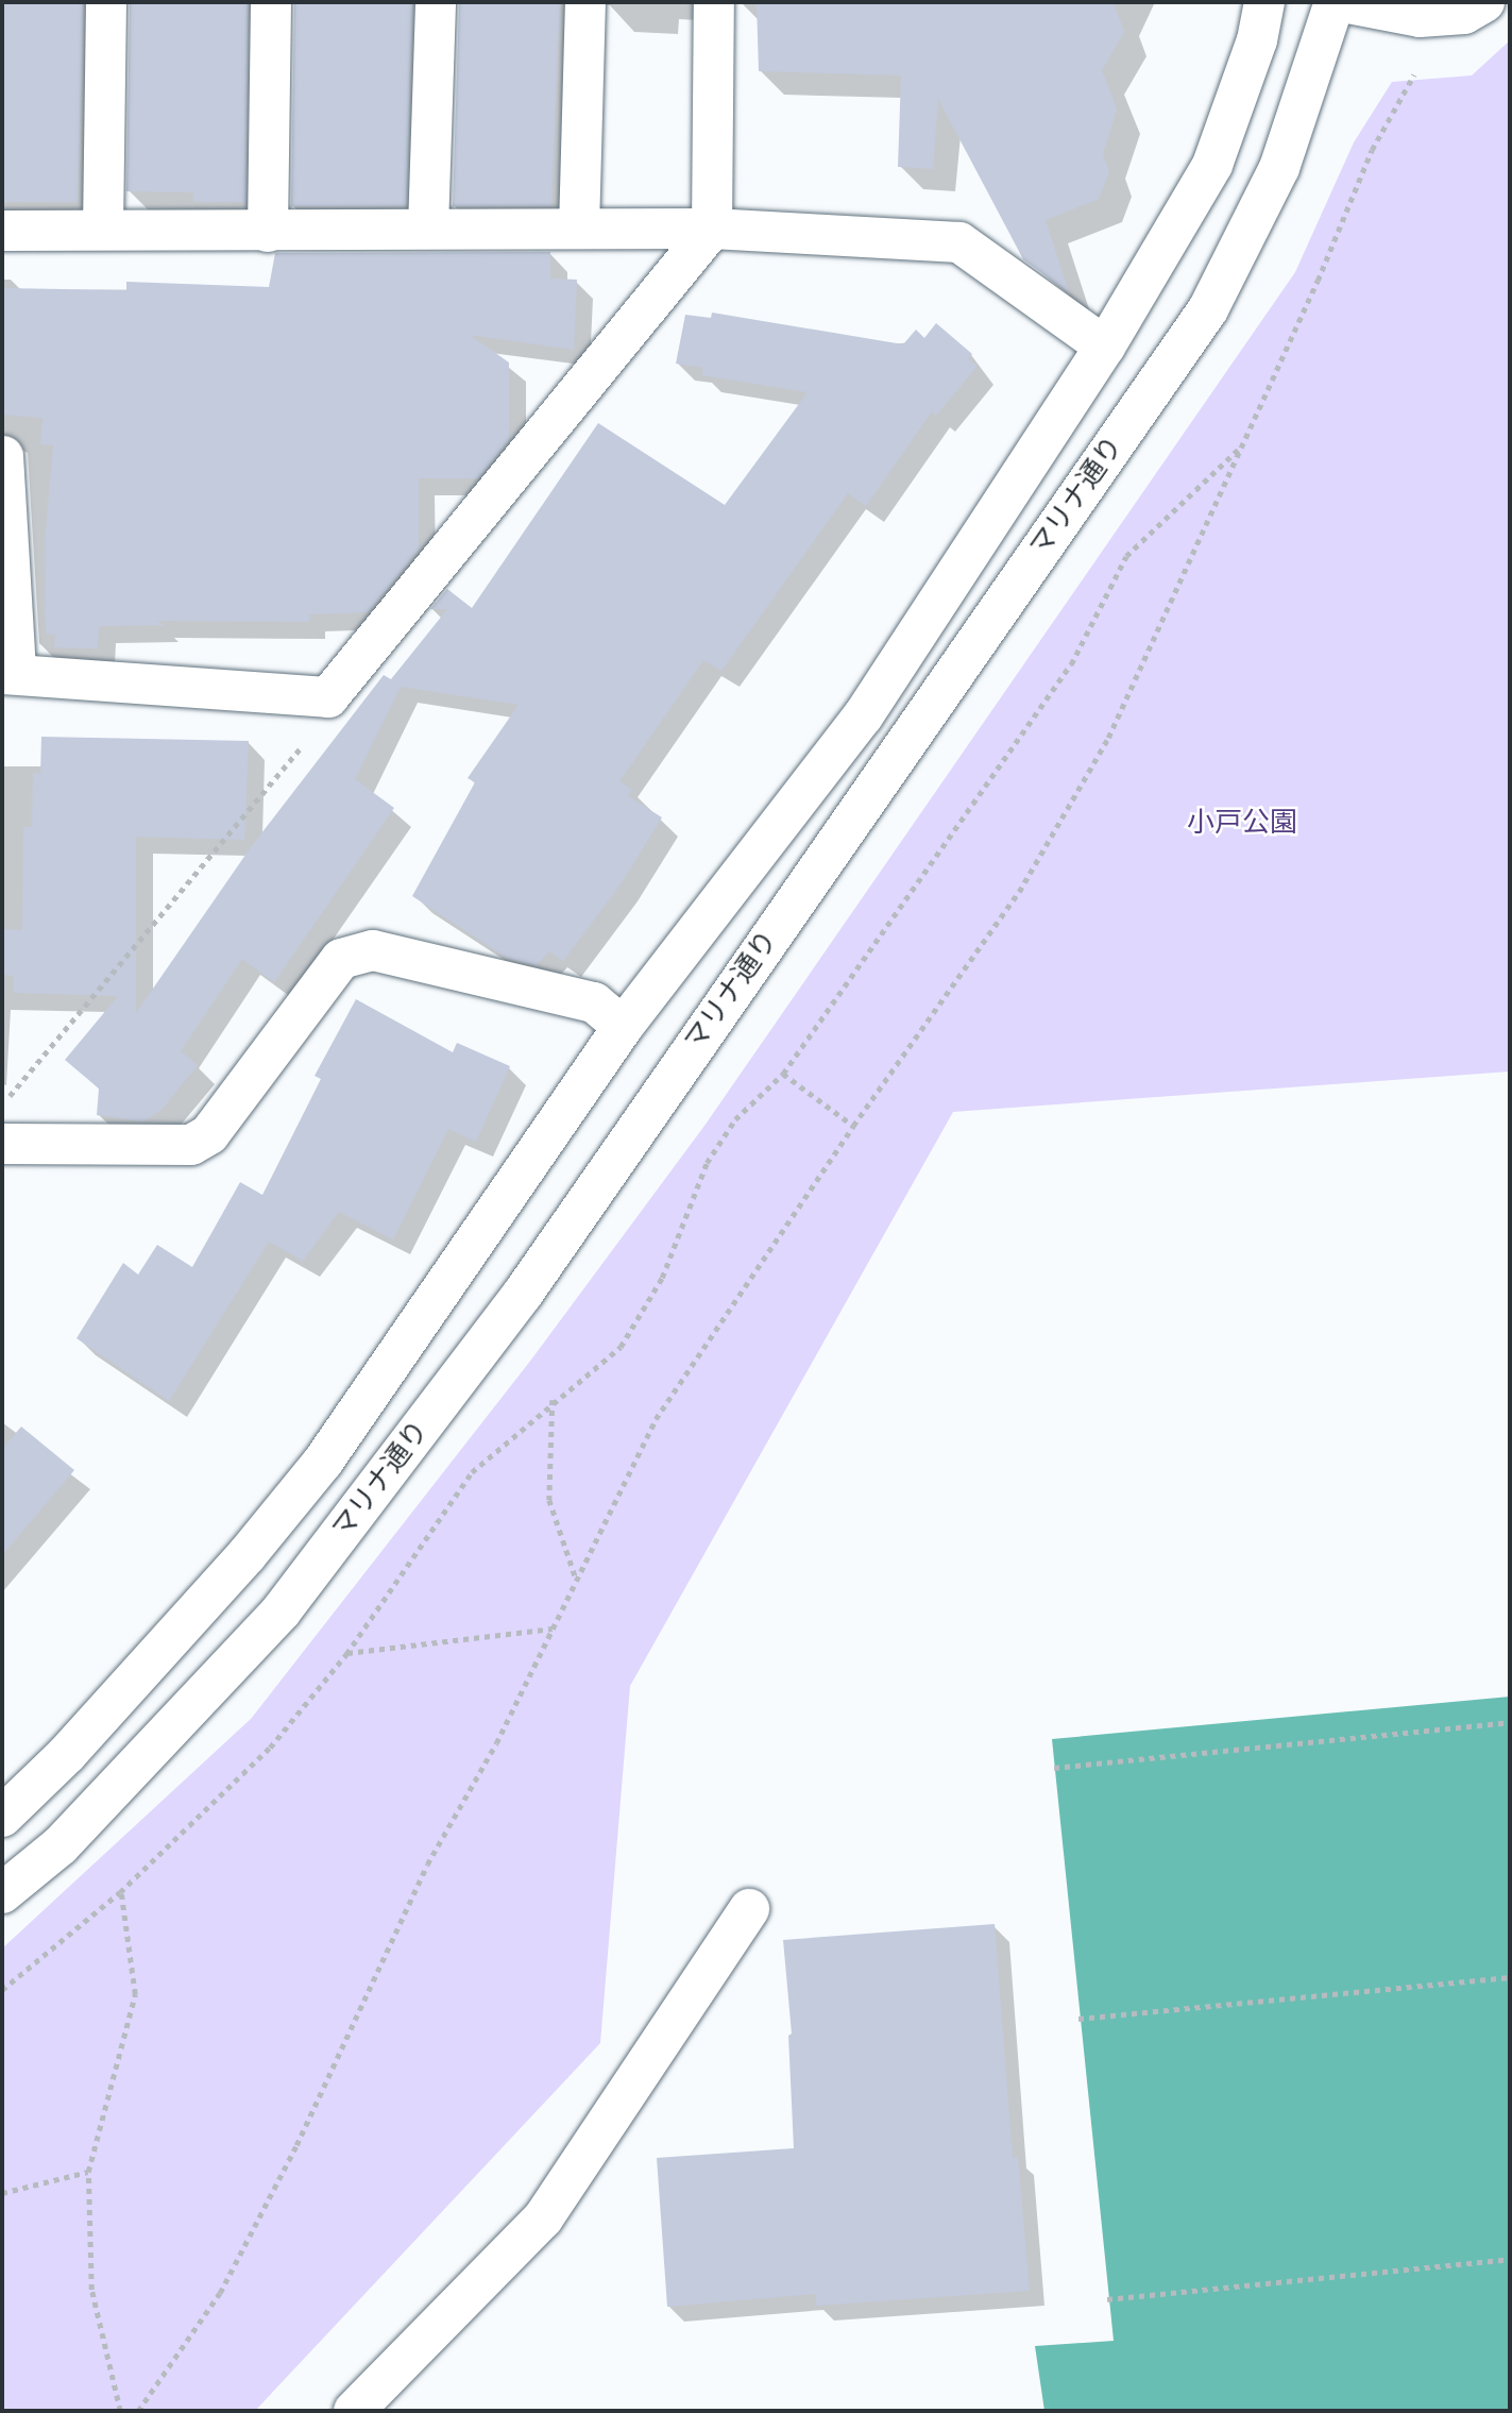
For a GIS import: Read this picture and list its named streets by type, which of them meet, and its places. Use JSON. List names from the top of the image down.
{
  "streets": {
    "street": ["マリナ通り"]
  },
  "parks": ["小戸公園"]
}
